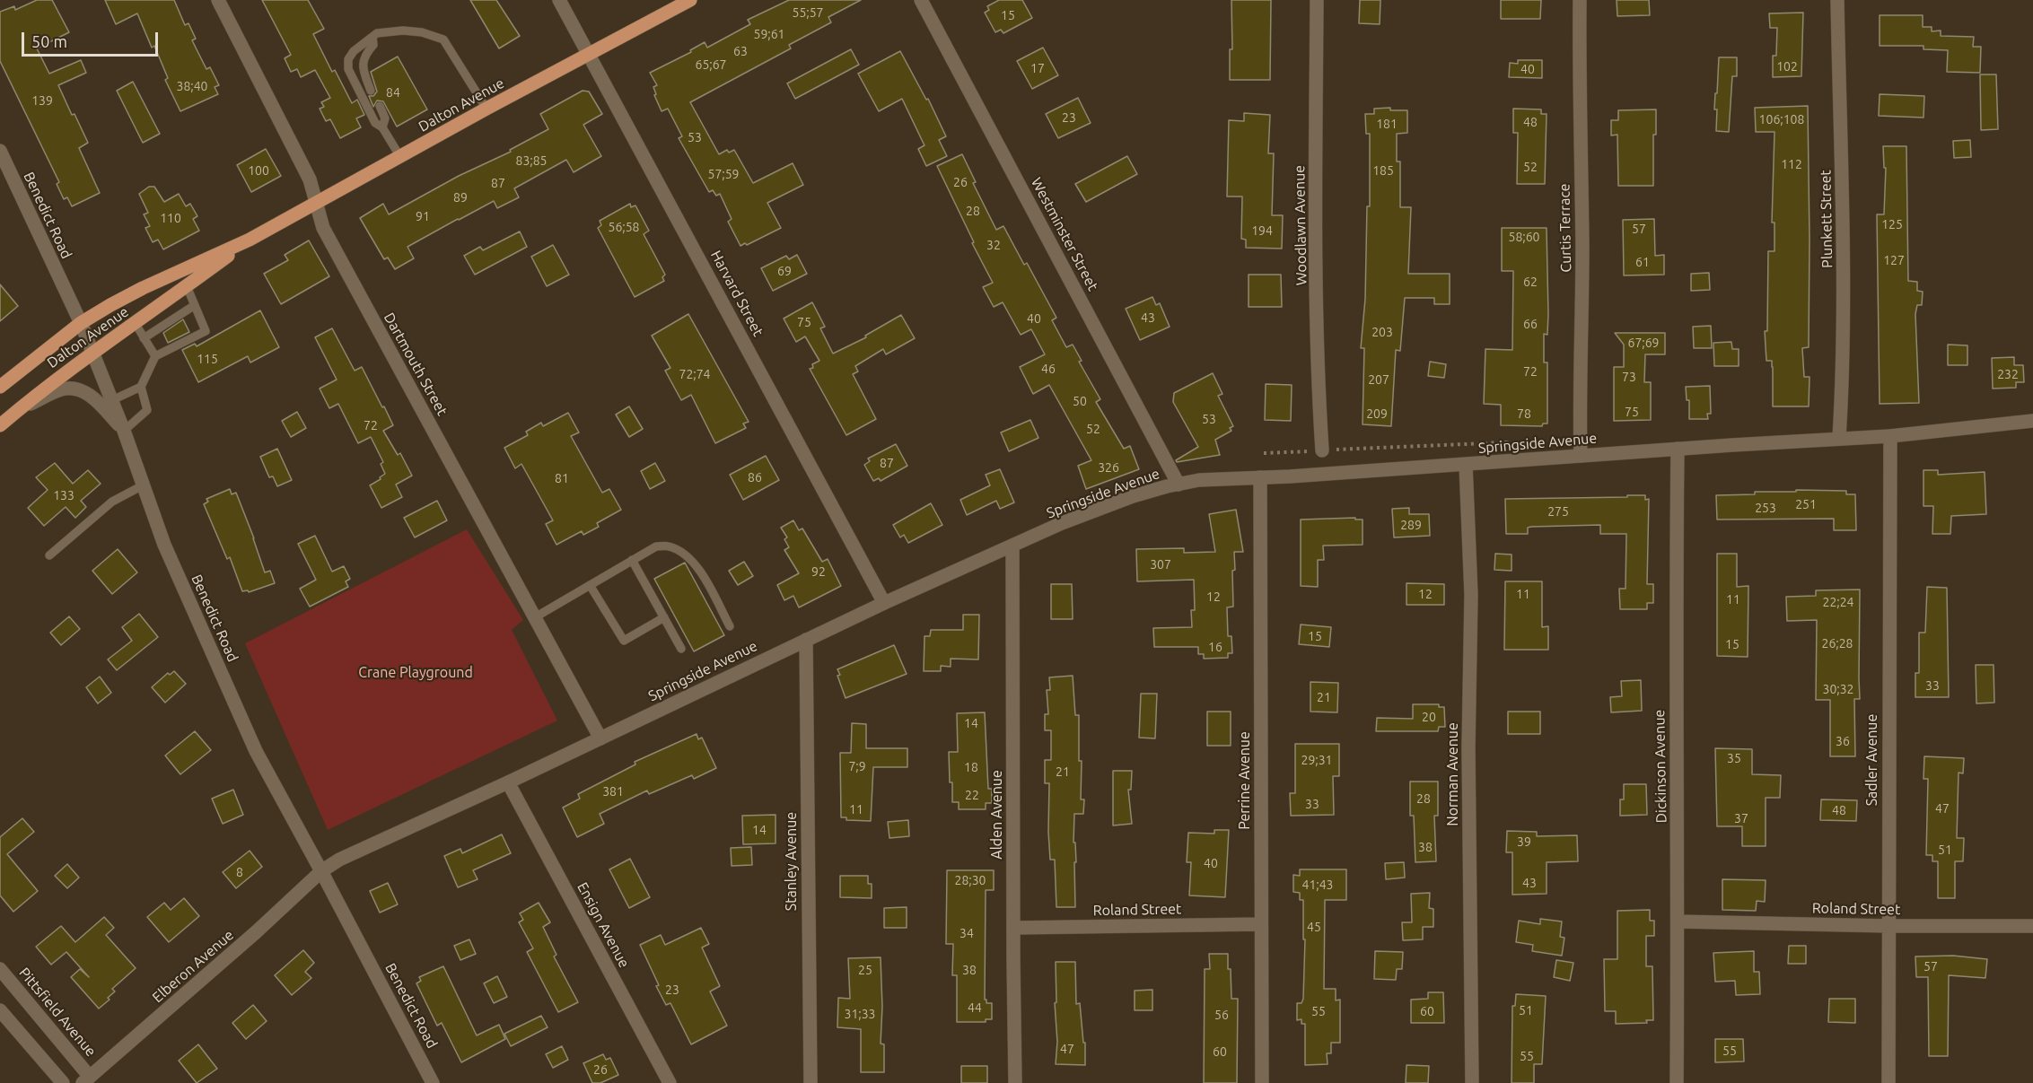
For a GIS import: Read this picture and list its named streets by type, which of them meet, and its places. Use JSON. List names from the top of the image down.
{
  "streets": {
    "main road": ["Dalton Avenue"],
    "street": [
      "Benedict Road",
      "Plunkett Street",
      "Woodlawn Avenue",
      "Curtis Terrace",
      "Westminster Street",
      "Harvard Street",
      "Dartmouth Street",
      "Springside Avenue",
      "Sadler Avenue",
      "Dickinson Avenue",
      "Norman Avenue",
      "Perrine Avenue",
      "Alden Avenue",
      "Stanley Avenue",
      "Roland Street",
      "Ensign Avenue",
      "Elberon Avenue",
      "Pittsfield Avenue"
    ]
  },
  "crossings": [
    ["Dalton Avenue", "Benedict Road"],
    ["Dalton Avenue", "Harvard Street"],
    ["Dalton Avenue", "Dartmouth Street"],
    ["Benedict Road", "Springside Avenue"],
    ["Benedict Road", "Elberon Avenue"],
    ["Plunkett Street", "Springside Avenue"],
    ["Curtis Terrace", "Springside Avenue"],
    ["Westminster Street", "Springside Avenue"],
    ["Harvard Street", "Springside Avenue"],
    ["Dartmouth Street", "Springside Avenue"],
    ["Springside Avenue", "Sadler Avenue"],
    ["Springside Avenue", "Dickinson Avenue"],
    ["Springside Avenue", "Norman Avenue"],
    ["Springside Avenue", "Perrine Avenue"],
    ["Springside Avenue", "Alden Avenue"],
    ["Springside Avenue", "Stanley Avenue"],
    ["Springside Avenue", "Ensign Avenue"],
    ["Springside Avenue", "Elberon Avenue"],
    ["Sadler Avenue", "Roland Street"],
    ["Dickinson Avenue", "Roland Street"],
    ["Perrine Avenue", "Roland Street"],
    ["Alden Avenue", "Roland Street"],
    ["Elberon Avenue", "Pittsfield Avenue"]
  ],
  "parks": ["Crane Playground"],
  "house_numbers": [
    "55;57",
    "15",
    "59;61",
    "63",
    "65;67",
    "102",
    "17",
    "40",
    "38;40",
    "84",
    "139",
    "23",
    "106;108",
    "48",
    "181",
    "53",
    "83;85",
    "112",
    "52",
    "100",
    "185",
    "57;59",
    "26",
    "87",
    "89",
    "28",
    "91",
    "110",
    "125",
    "56;58",
    "57",
    "194",
    "58;60",
    "32",
    "127",
    "61",
    "69",
    "62",
    "43",
    "40",
    "75",
    "66",
    "203",
    "67;69",
    "115",
    "46",
    "72",
    "72;74",
    "232",
    "73",
    "207",
    "50",
    "75",
    "209",
    "78",
    "53",
    "72",
    "52",
    "87",
    "326",
    "86",
    "81",
    "133",
    "251",
    "253",
    "275",
    "289",
    "307",
    "92",
    "12",
    "11",
    "12",
    "11",
    "22;24",
    "15",
    "26;28",
    "15",
    "16",
    "33",
    "30;32",
    "21",
    "20",
    "14",
    "36",
    "35",
    "29;31",
    "7;9",
    "18",
    "21",
    "381",
    "22",
    "28",
    "33",
    "47",
    "11",
    "48",
    "37",
    "14",
    "39",
    "38",
    "51",
    "40",
    "8",
    "28;30",
    "43",
    "41;43",
    "45",
    "34",
    "57",
    "25",
    "38",
    "23",
    "44",
    "51",
    "55",
    "60",
    "31;33",
    "56",
    "47",
    "55",
    "60",
    "55",
    "26"
  ],
  "scale_bar": "50 m"
}
